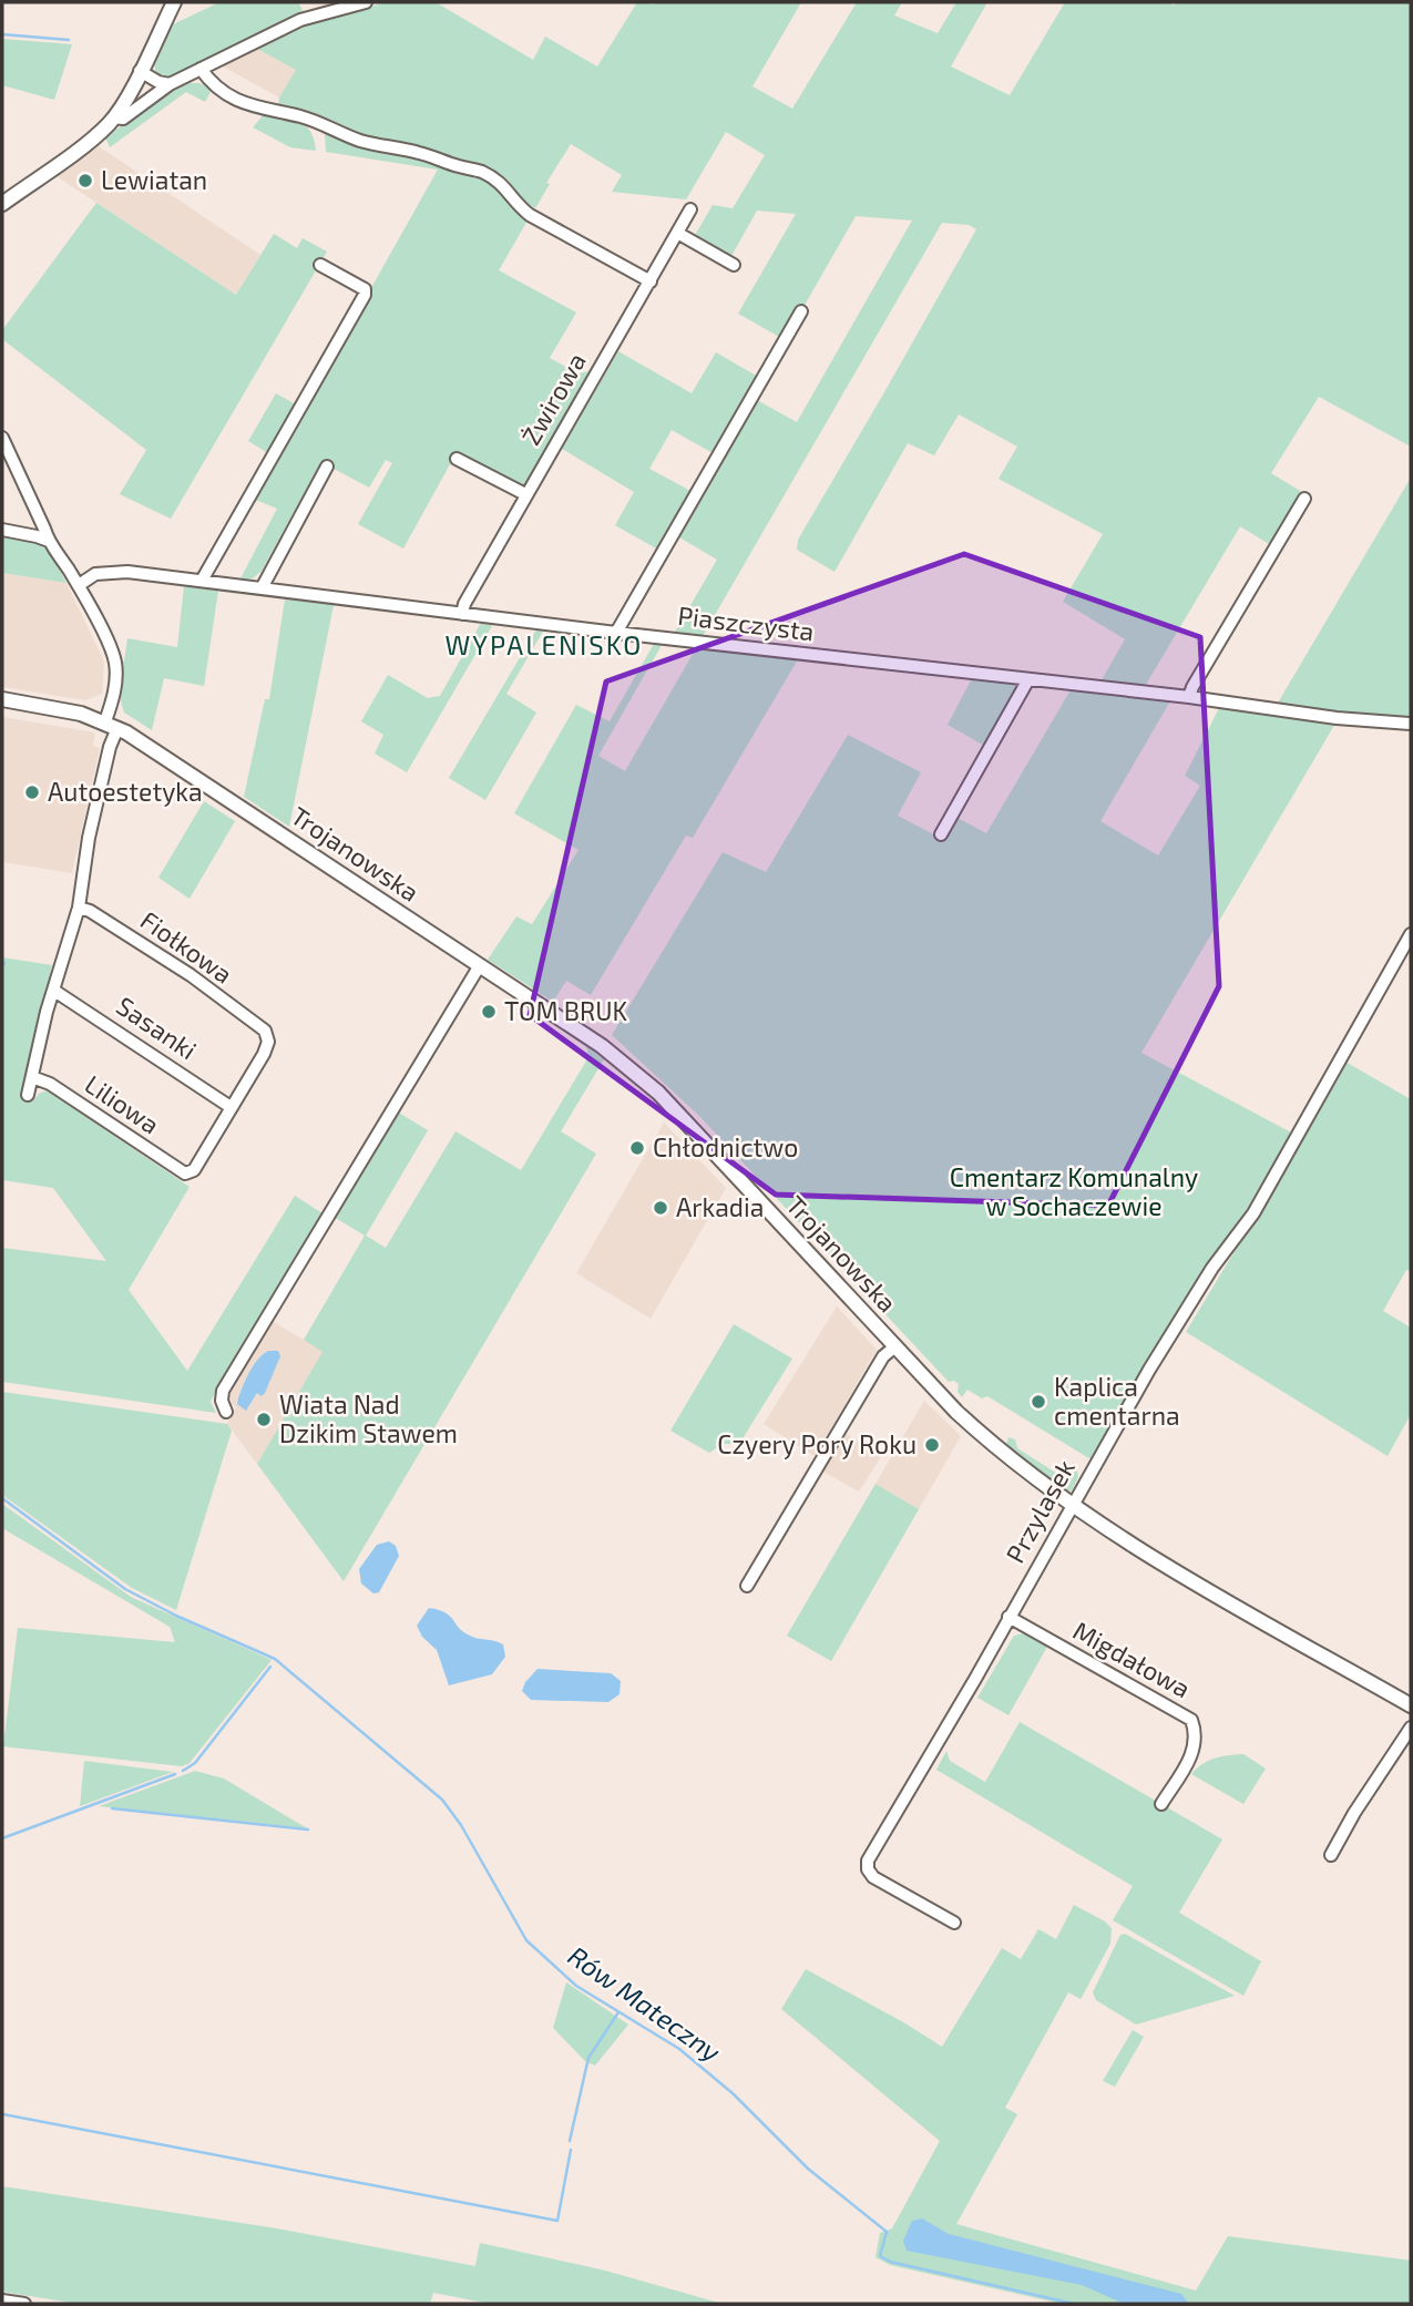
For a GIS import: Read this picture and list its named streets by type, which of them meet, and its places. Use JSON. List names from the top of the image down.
{
  "streets": {
    "street": [
      "Żwirowa",
      "Piaszczysta",
      "Trojanowska",
      "Fiołkowa",
      "Sasanki",
      "Liliowa",
      "Przylasek",
      "Migdałowa"
    ]
  },
  "crossings": [
    ["Żwirowa", "Piaszczysta"],
    ["Trojanowska", "Przylasek"],
    ["Fiołkowa", "Sasanki"],
    ["Fiołkowa", "Liliowa"],
    ["Sasanki", "Liliowa"],
    ["Przylasek", "Migdałowa"]
  ],
  "districts": ["WYPALENISKO"],
  "water": ["Rów Mateczny"],
  "parks": ["Cmentarz Komunalny w Sochaczewie"],
  "places": [
    "Lewiatan",
    "Autoestetyka",
    "TOM BRUK",
    "Chłodnictwo",
    "Arkadia",
    "Kaplica cmentarna",
    "Wiata Nad Dzikim Stawem",
    "Czyery Pory Roku"
  ]
}
